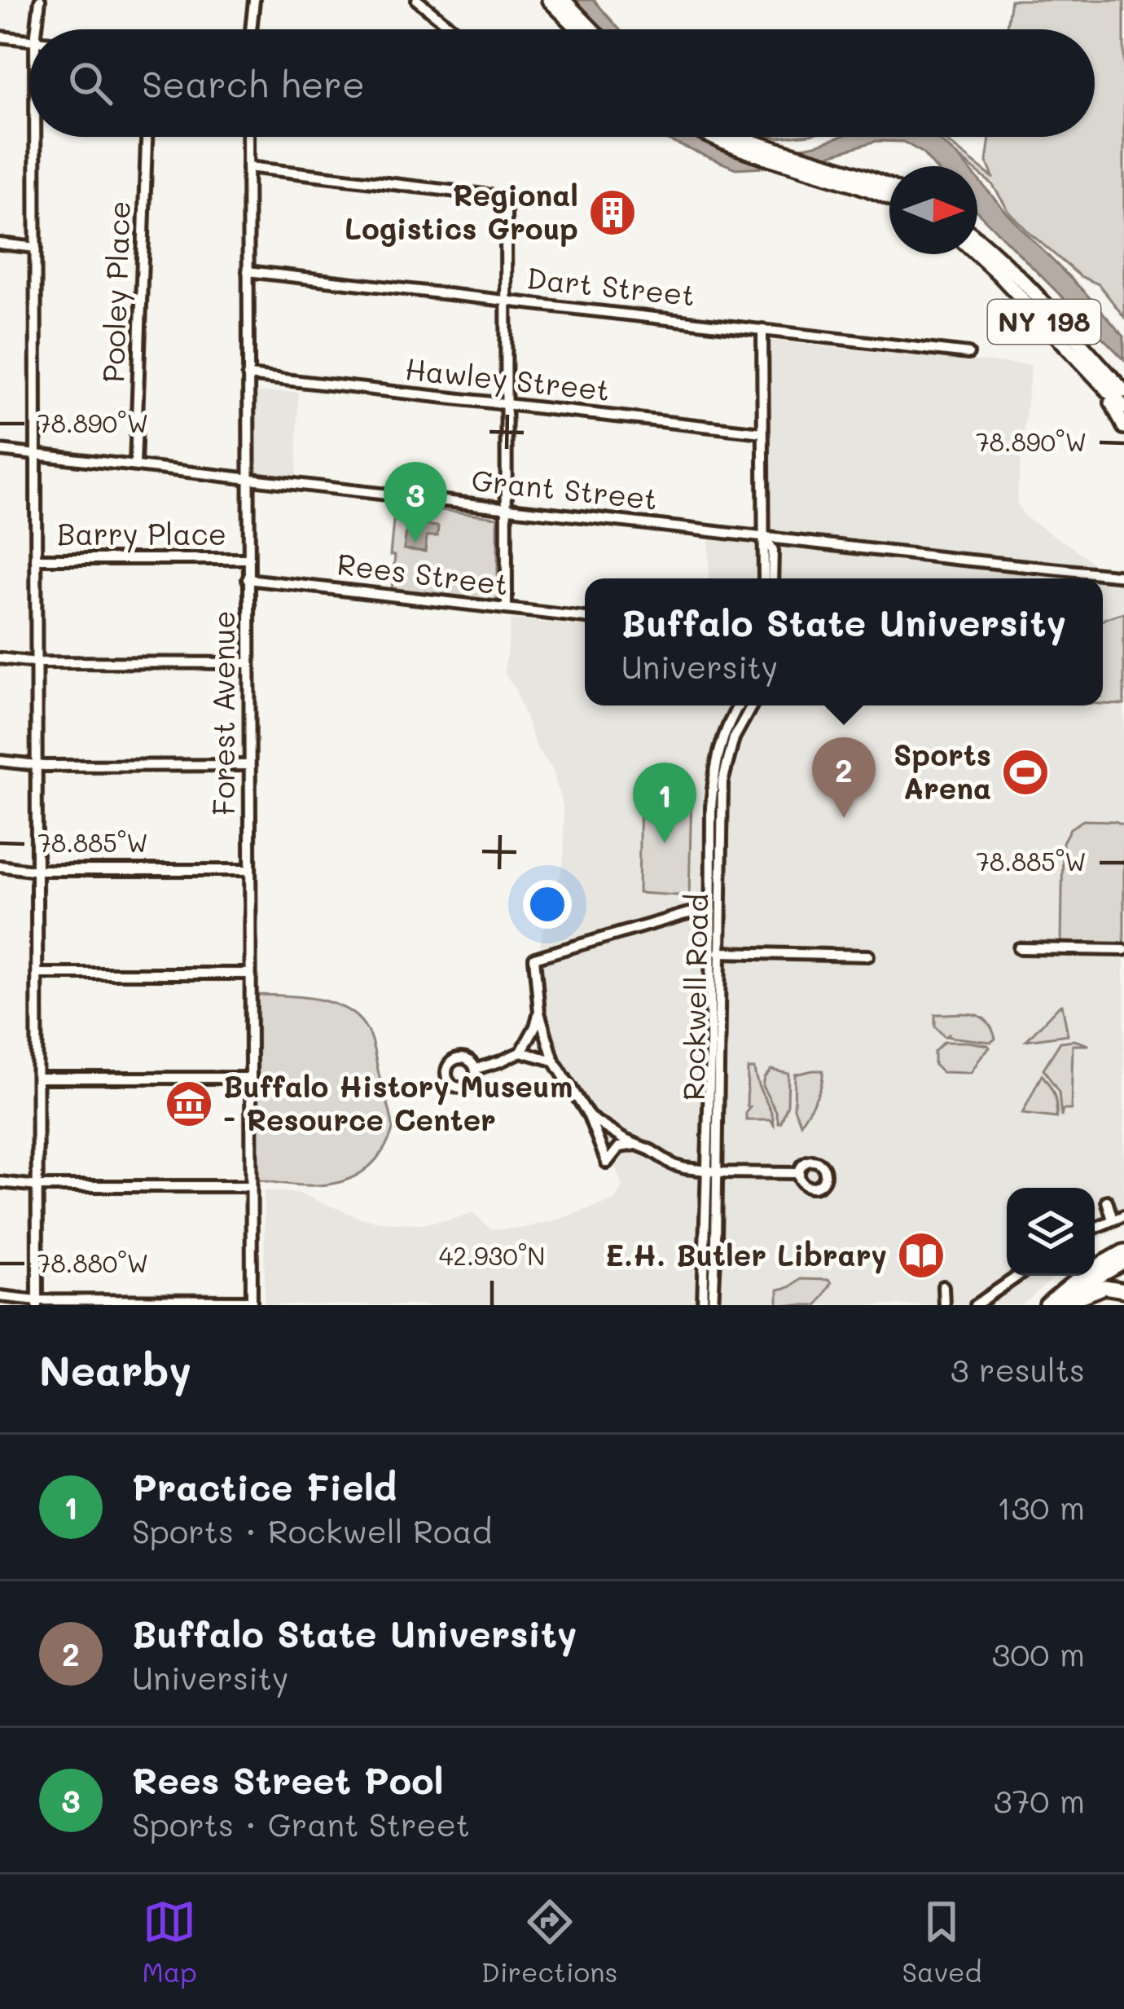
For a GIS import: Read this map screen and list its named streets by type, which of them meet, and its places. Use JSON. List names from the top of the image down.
{
  "streets": {
    "highway": ["NY 198"],
    "street": [
      "Dart Street",
      "Pooley Place",
      "Hawley Street",
      "Grant Street",
      "Barry Place",
      "Rees Street",
      "Forest Avenue",
      "Rockwell Road"
    ]
  },
  "crossings": [
    ["Dart Street", "Forest Avenue"],
    ["Pooley Place", "Grant Street"],
    ["Hawley Street", "Forest Avenue"],
    ["Grant Street", "Forest Avenue"],
    ["Barry Place", "Forest Avenue"],
    ["Rees Street", "Forest Avenue"]
  ],
  "places": {
    "building": ["Regional Logistics Group"],
    "sports": ["Sports Arena"],
    "museum": ["Buffalo History Museum - Resource Center"],
    "library": ["E.H. Butler Library"]
  },
  "north": "right",
  "page": {
    "search": "Search here",
    "pins": ["3", "2", "1"],
    "popup": ["Buffalo State University", "University"],
    "heading": ["Nearby", "3 results"],
    "list": [
      {
        "mark": "1",
        "name": "Practice Field",
        "note": "Sports · Rockwell Road",
        "value": "130 m"
      },
      {
        "mark": "2",
        "name": "Buffalo State University",
        "note": "University",
        "value": "300 m"
      },
      {
        "mark": "3",
        "name": "Rees Street Pool",
        "note": "Sports · Grant Street",
        "value": "370 m"
      }
    ],
    "nav": ["Map", "Directions", "Saved"]
  },
  "coordinates": [
    "78.890°W",
    "78.885°W",
    "42.930°N",
    "78.880°W"
  ]
}
